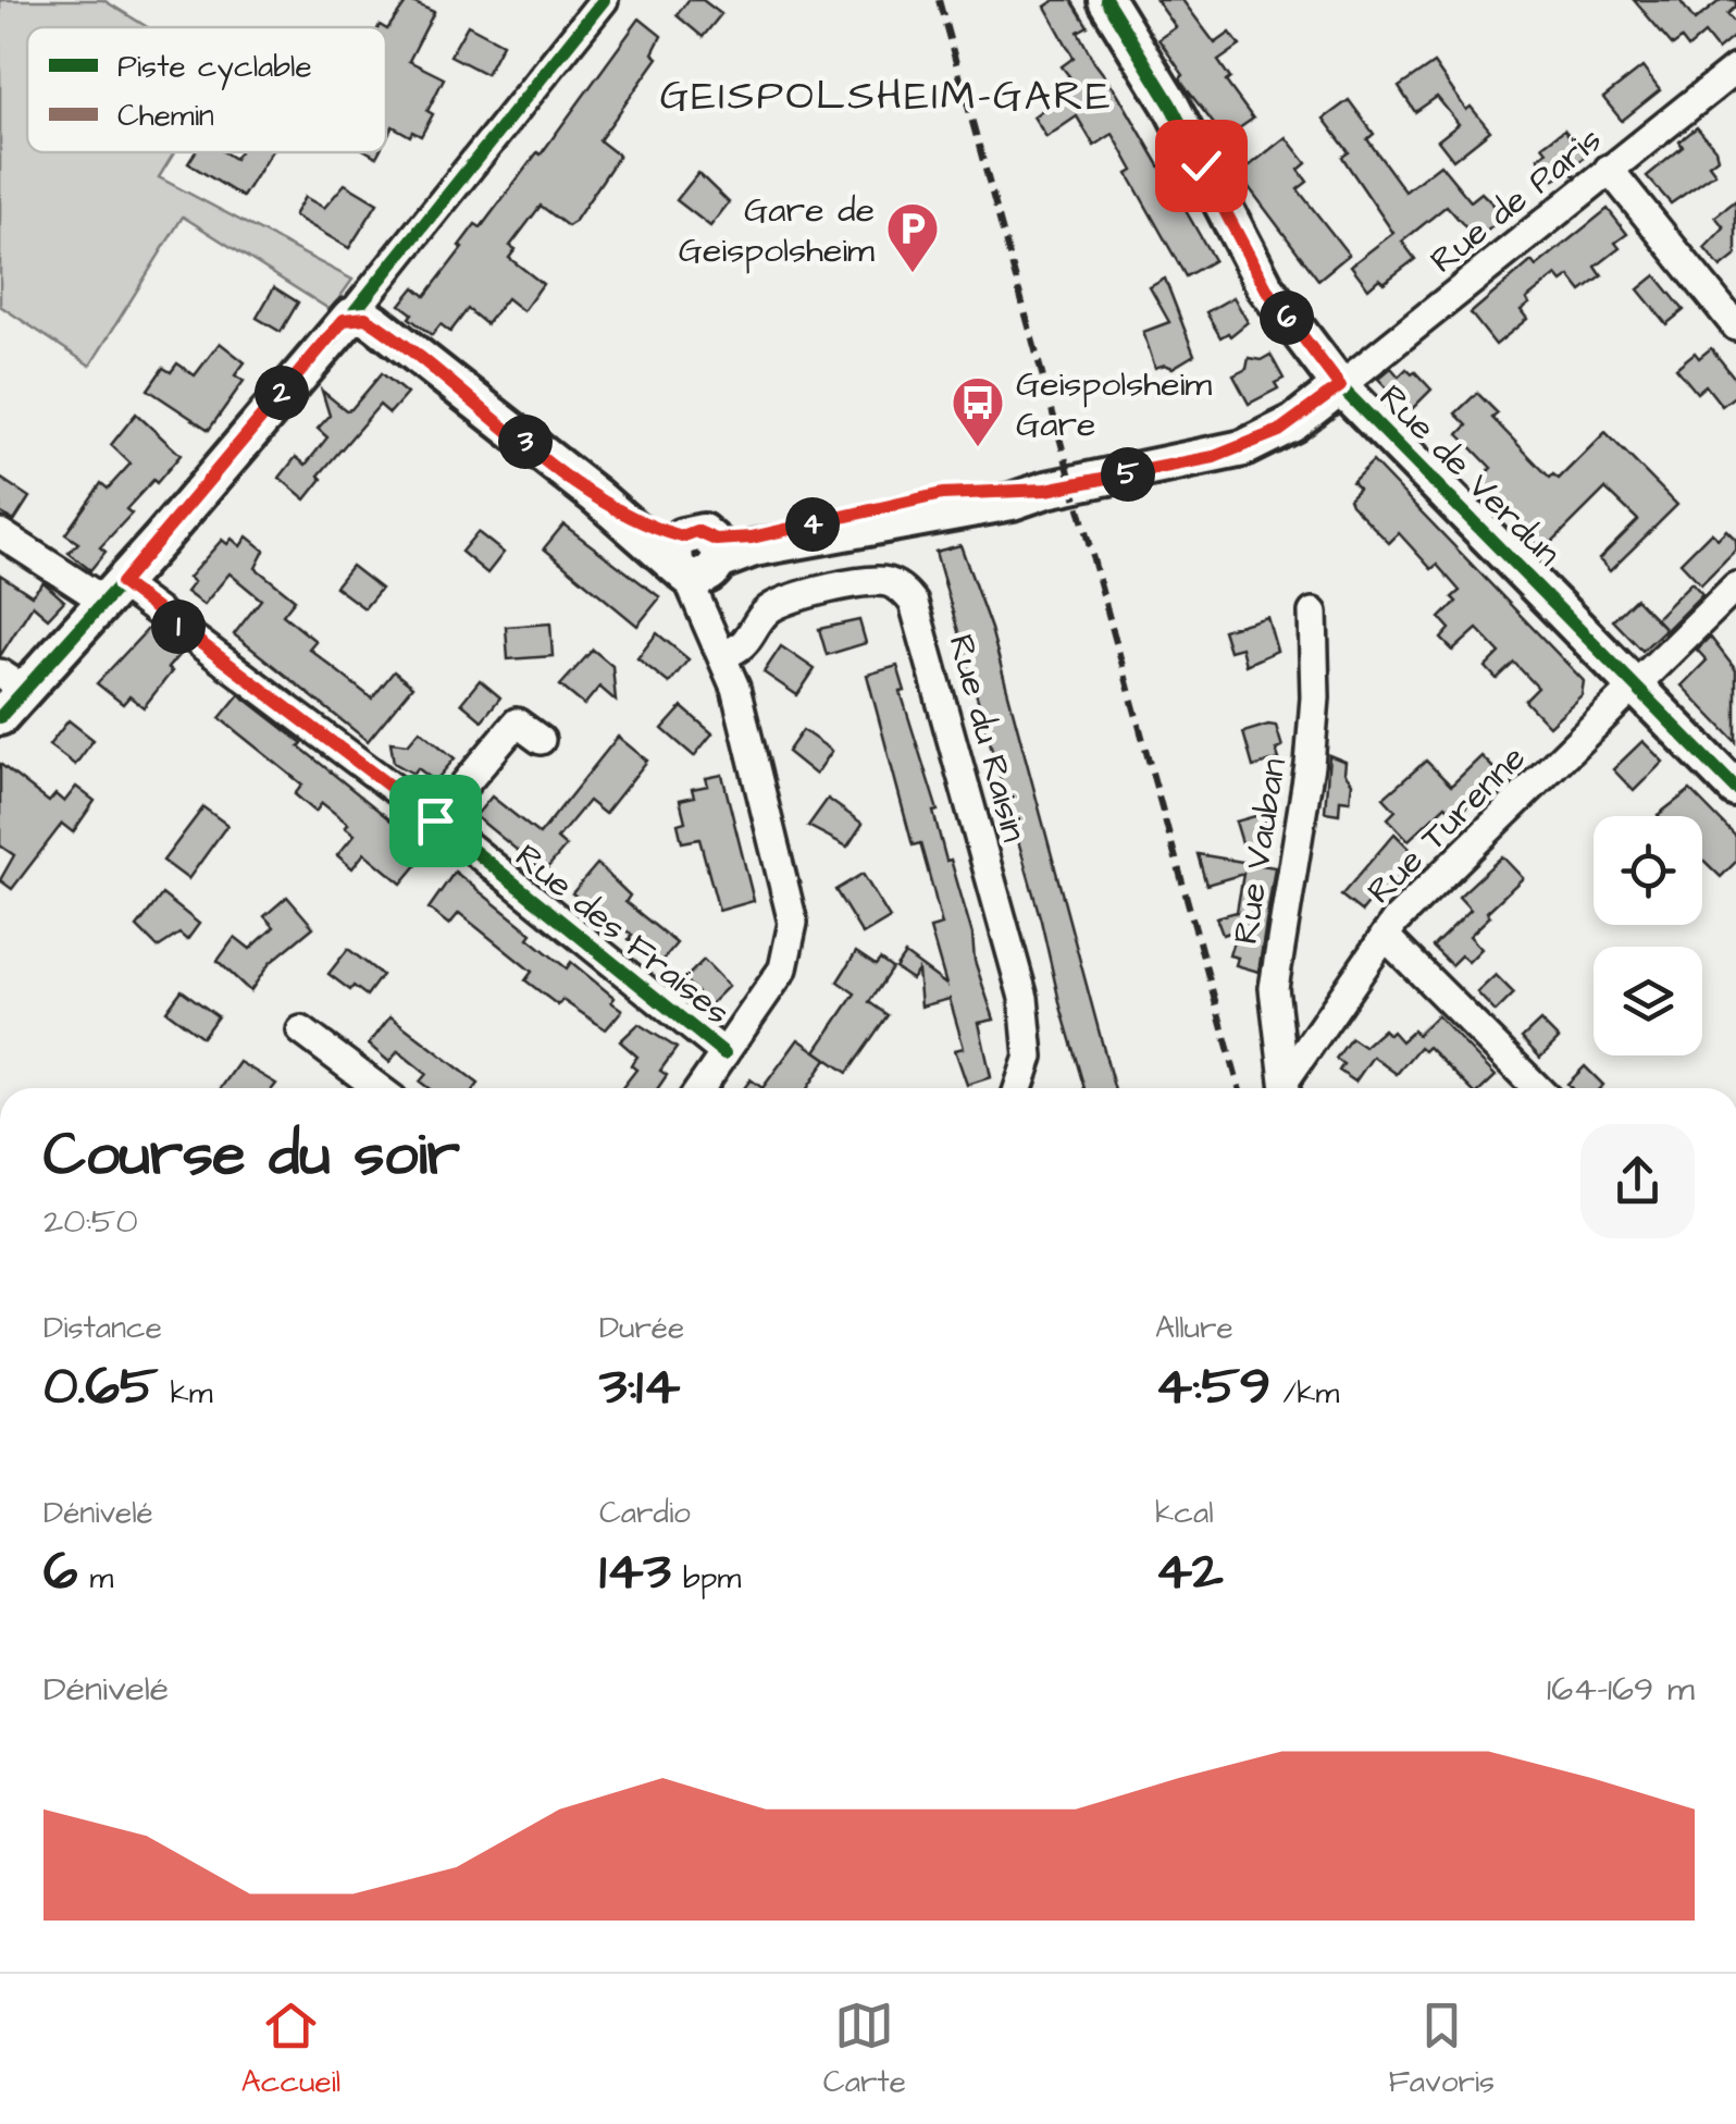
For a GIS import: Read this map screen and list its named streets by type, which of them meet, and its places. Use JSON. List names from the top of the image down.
{
  "streets": {
    "main road": ["Rue de Verdun"],
    "street": [
      "Rue de Paris",
      "Rue du Raisin",
      "Rue Turenne",
      "Rue Vauban",
      "Rue des Fraises"
    ]
  },
  "crossings": [
    ["Rue de Paris", "Rue de Verdun"],
    ["Rue de Verdun", "Rue Turenne"]
  ],
  "districts": ["GEISPOLSHEIM-GARE"],
  "places": {
    "parking": ["Gare de Geispolsheim"],
    "bus stop": ["Geispolsheim Gare"]
  },
  "legend": ["Piste cyclable", "Chemin"],
  "page": {
    "pins": [
      "6",
      "2",
      "3",
      "5",
      "4",
      "1"
    ],
    "heading": ["Course du soir", "20:50"],
    "stats": [
      ["Distance", "0.65 km"],
      ["Durée", "3:14"],
      ["Allure", "4:59 /km"],
      ["Dénivelé", "6 m"],
      ["Cardio", "143 bpm"],
      ["kcal", "42"]
    ],
    "chart": ["Dénivelé", "164–169 m"],
    "tabs": ["Accueil", "Carte", "Favoris"]
  }
}
